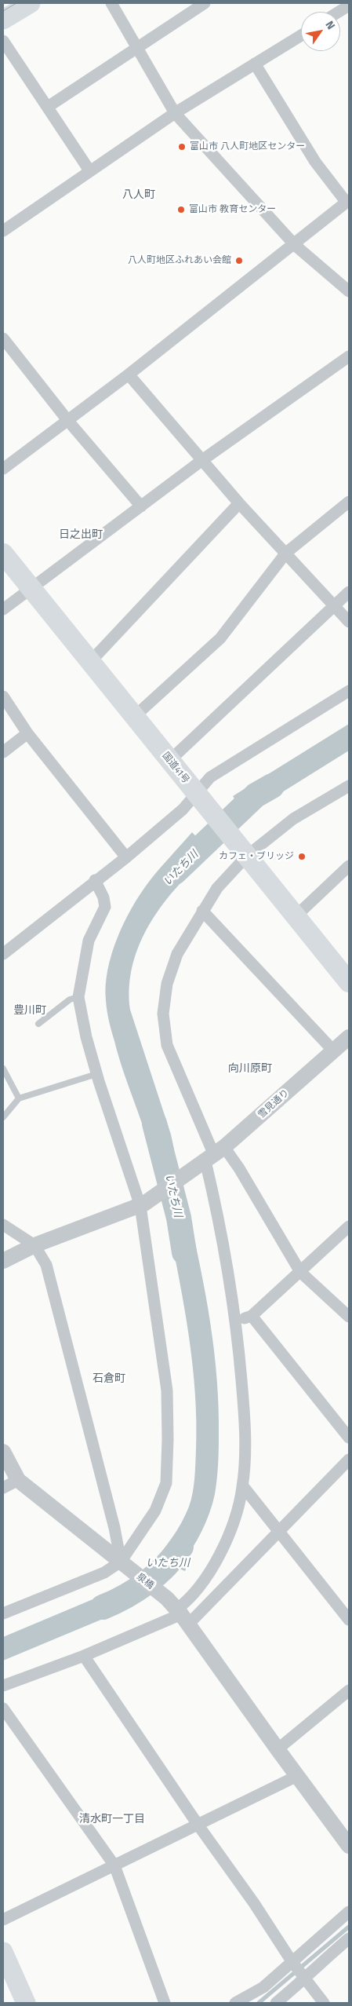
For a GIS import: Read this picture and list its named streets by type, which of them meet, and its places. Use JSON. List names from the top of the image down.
{
  "streets": {
    "highway": ["国道41号"],
    "street": ["雪見通り", "泉橋"]
  },
  "districts": [
    "八人町",
    "日之出町",
    "豊川町",
    "向川原町",
    "石倉町",
    "清水町一丁目"
  ],
  "water": ["いたち川"],
  "places": [
    "富山市 八人町地区センター",
    "富山市 教育センター",
    "八人町地区ふれあい会館",
    "カフェ・ブリッジ"
  ],
  "north": "top right"
}
